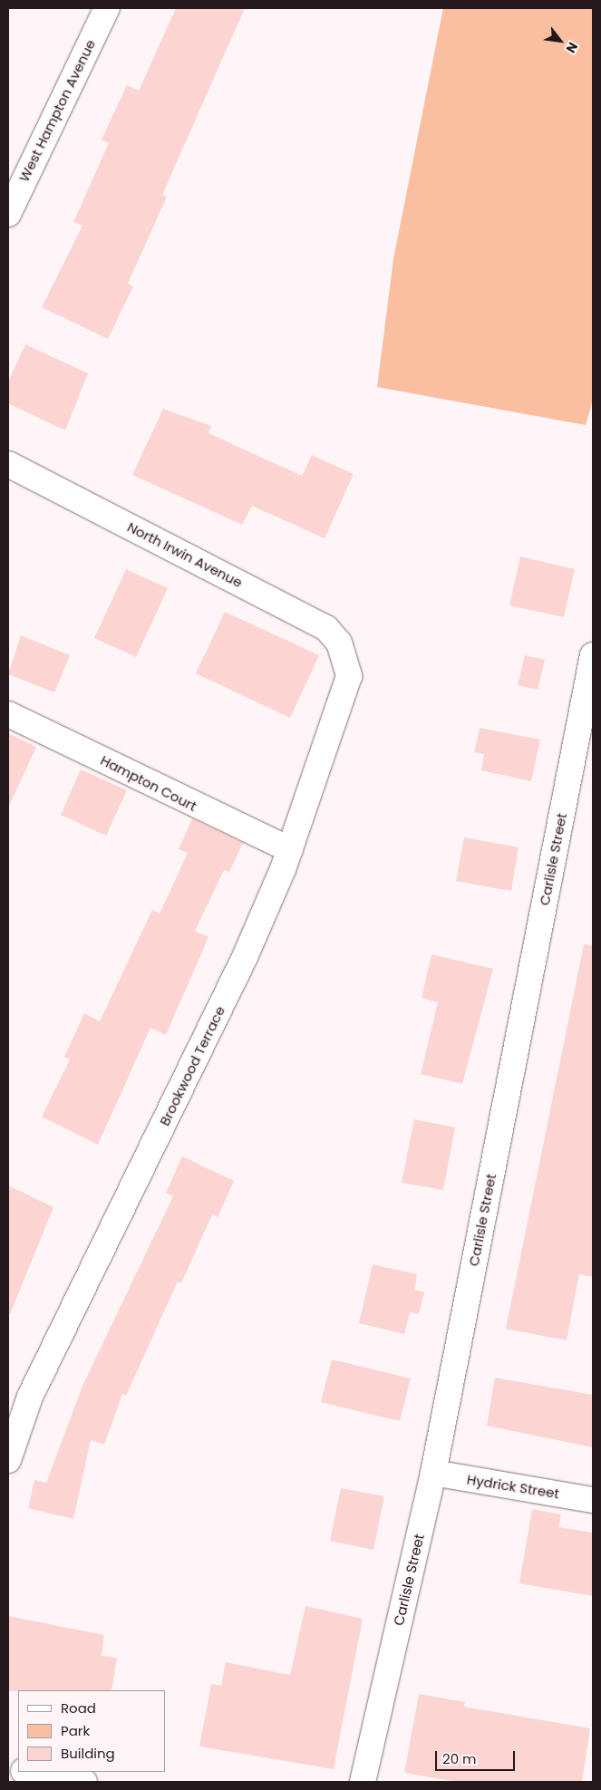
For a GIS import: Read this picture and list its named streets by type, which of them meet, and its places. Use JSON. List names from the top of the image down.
{
  "streets": {
    "street": [
      "West Hampton Avenue",
      "North Irwin Avenue",
      "Hampton Court",
      "Carlisle Street",
      "Brookwood Terrace",
      "Hydrick Street"
    ]
  },
  "crossings": [
    ["North Irwin Avenue", "Brookwood Terrace"],
    ["Hampton Court", "Brookwood Terrace"],
    ["Carlisle Street", "Hydrick Street"]
  ],
  "legend": ["Road", "Park", "Building"],
  "scale_bar": "20 m",
  "north": "bottom right"
}
